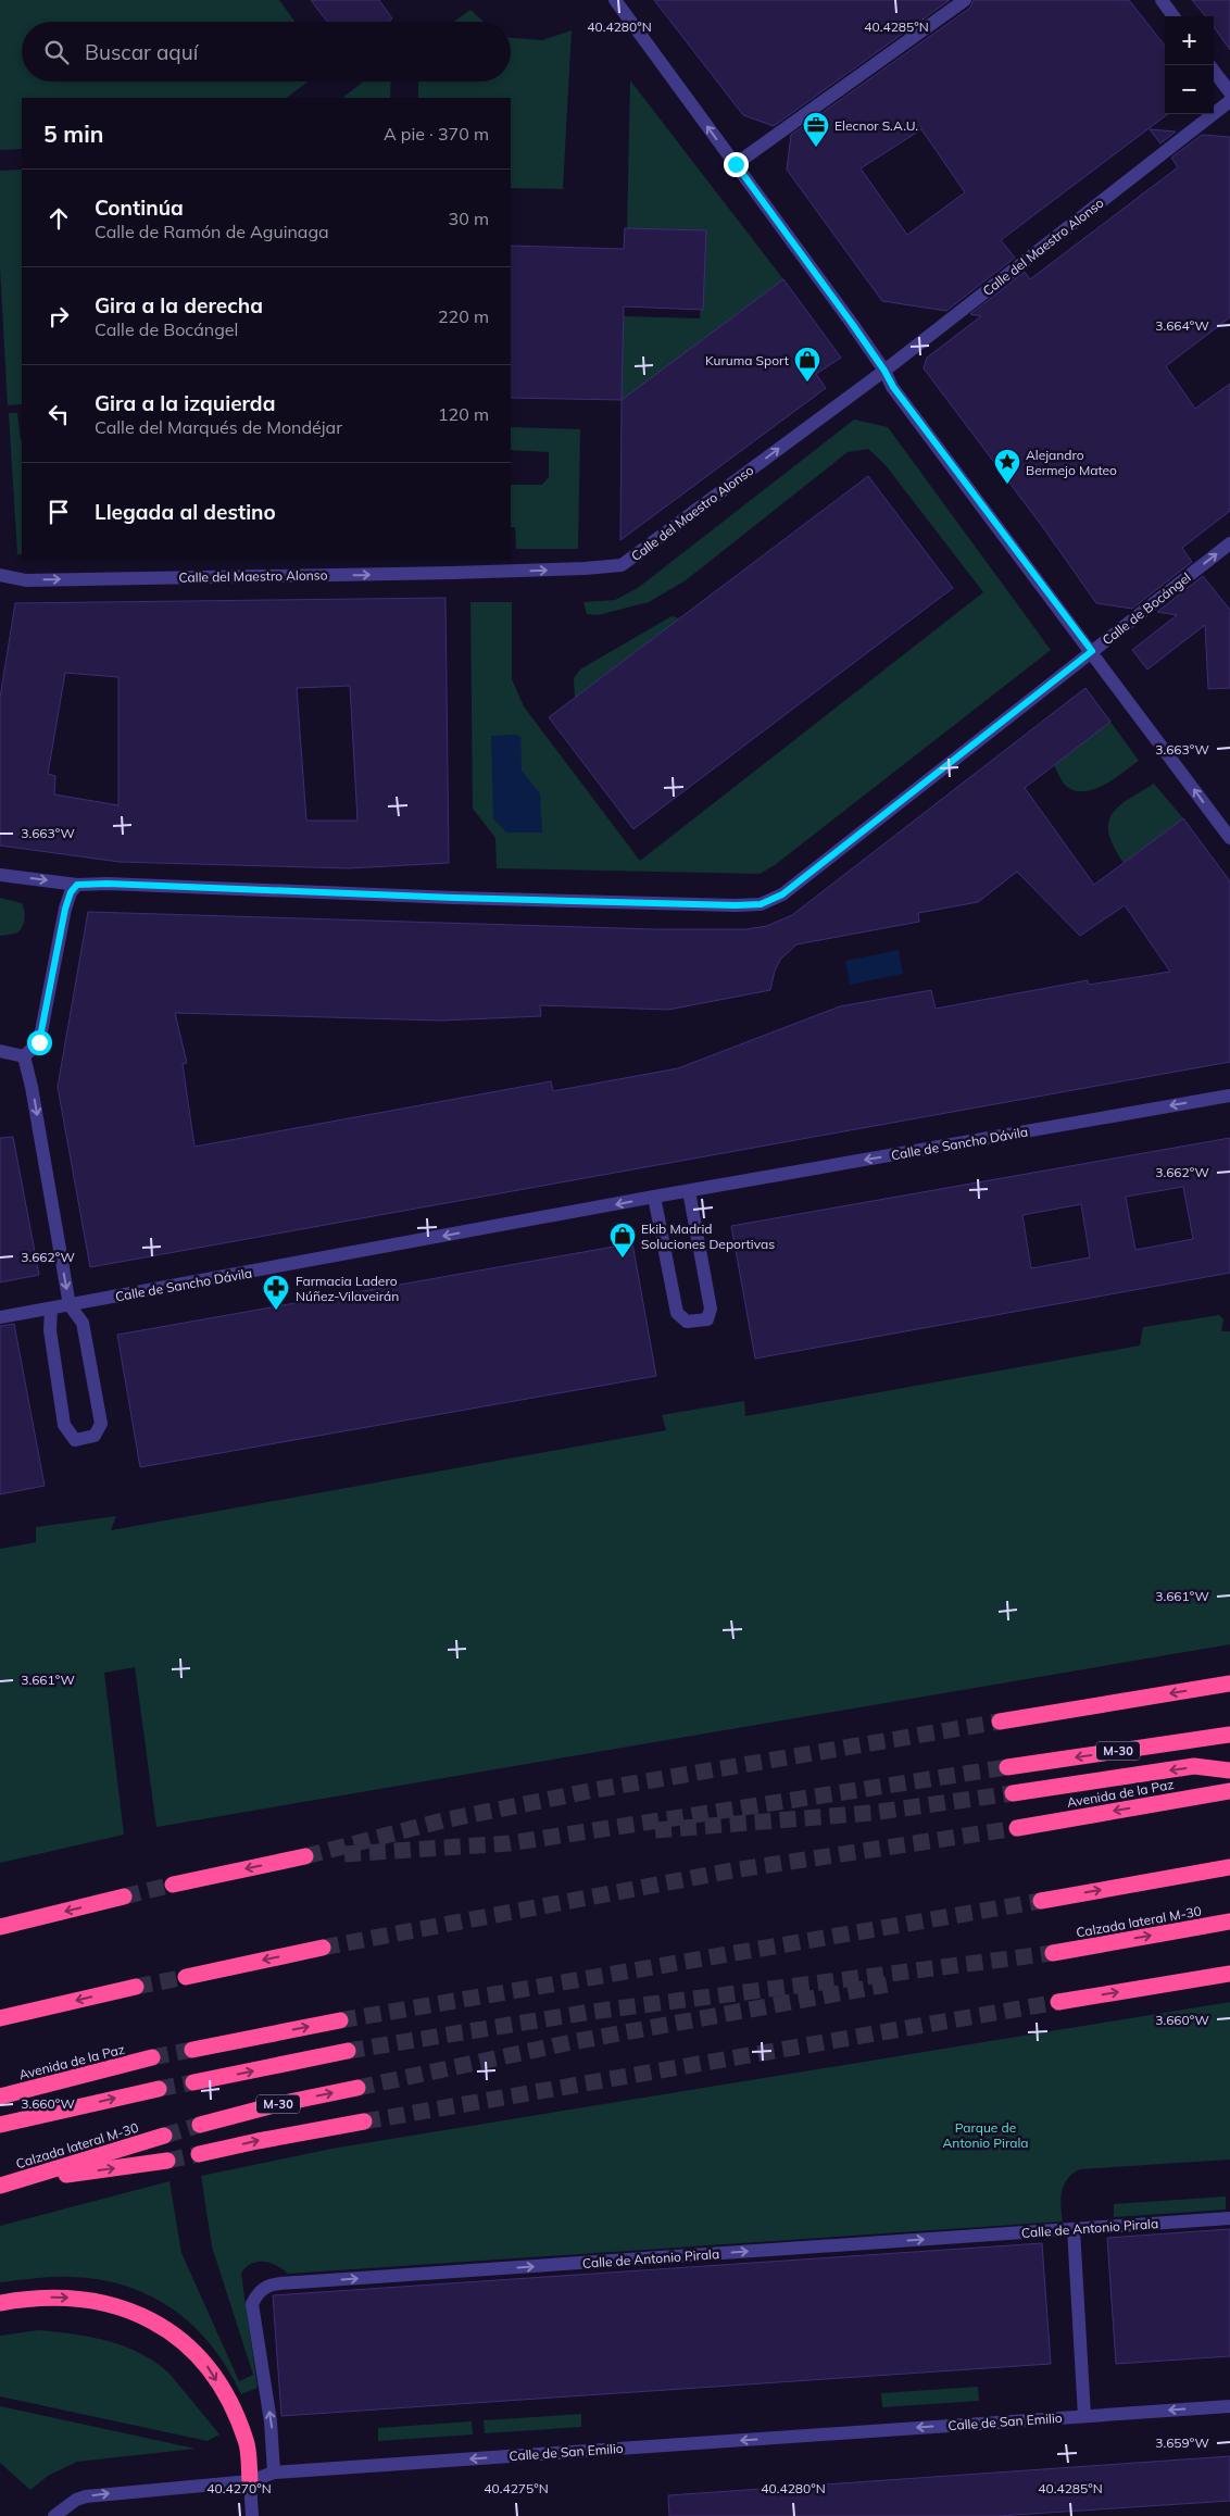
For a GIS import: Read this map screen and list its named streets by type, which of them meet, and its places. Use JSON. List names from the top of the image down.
{
  "streets": {
    "highway": ["M-30", "Avenida de la Paz", "Calzada lateral M-30"],
    "street": [
      "Calle del Maestro Alonso",
      "Calle de Bocángel",
      "Calle de Sancho Dávila",
      "Calle de Antonio Pirala",
      "Calle de San Emilio"
    ]
  },
  "crossings": [
    ["Calle de Antonio Pirala", "Calle de San Emilio"]
  ],
  "one_way": ["Calle del Maestro Alonso", "Calle de Sancho Dávila", "Calle de Antonio Pirala"],
  "parks": ["Parque de Antonio Pirala"],
  "places": {
    "office": ["Elecnor S.A.U."],
    "shop": ["Kuruma Sport", "Ekib Madrid Soluciones Deportivas"],
    "place": ["Alejandro Bermejo Mateo"],
    "pharmacy": ["Farmacia Ladero Núñez-Vilaveirán"]
  },
  "page": {
    "map_buttons": ["+", "−"],
    "search": "Buscar aquí",
    "heading": ["5 min", "A pie · 370 m"],
    "list": [
      ["Continúa", "Calle de Ramón de Aguinaga", "30 m"],
      ["Gira a la derecha", "Calle de Bocángel", "220 m"],
      ["Gira a la izquierda", "Calle del Marqués de Mondéjar", "120 m"],
      "Llegada al destino"
    ]
  },
  "coordinates": [
    "40.4280°N",
    "40.4285°N",
    "3.664°W",
    "3.663°W",
    "3.662°W",
    "3.661°W",
    "3.660°W",
    "3.659°W",
    "40.4270°N",
    "40.4275°N"
  ]
}
